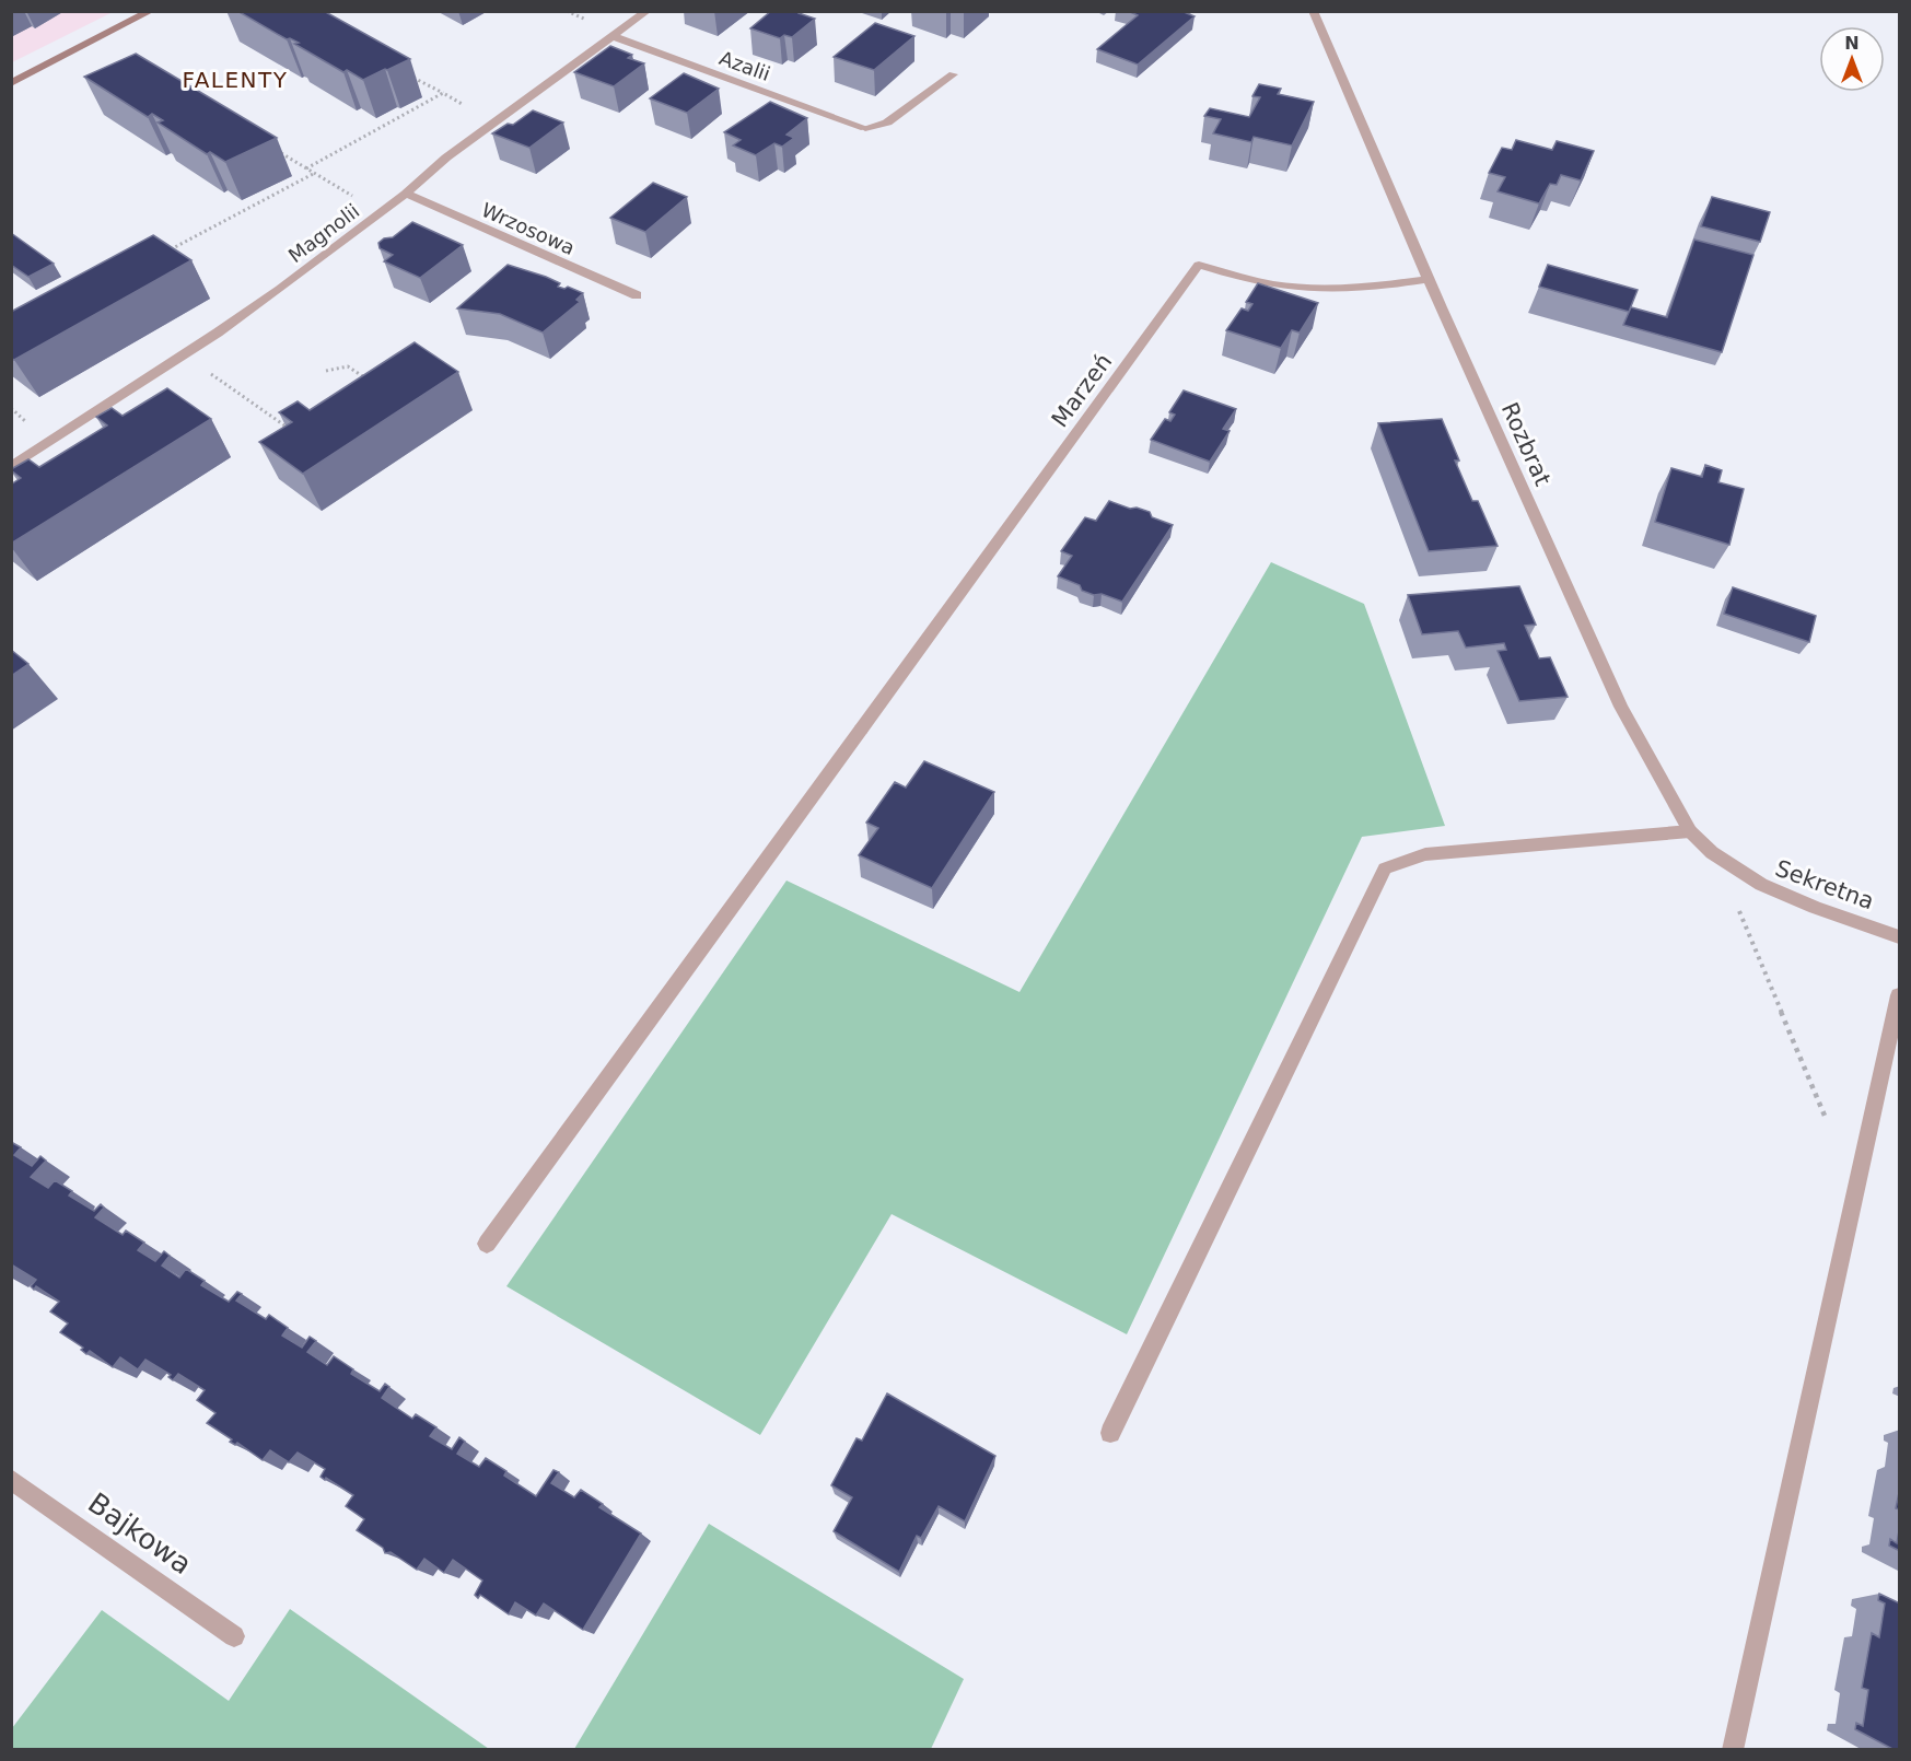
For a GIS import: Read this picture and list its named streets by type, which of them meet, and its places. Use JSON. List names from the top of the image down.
{
  "streets": {
    "street": [
      "Azalii",
      "Wrzosowa",
      "Magnolii",
      "Marzeń",
      "Rozbrat",
      "Sekretna",
      "Bajkowa"
    ]
  },
  "crossings": [
    ["Azalii", "Magnolii"],
    ["Wrzosowa", "Magnolii"],
    ["Marzeń", "Rozbrat"],
    ["Rozbrat", "Sekretna"]
  ],
  "districts": ["FALENTY"],
  "north": "top"
}
